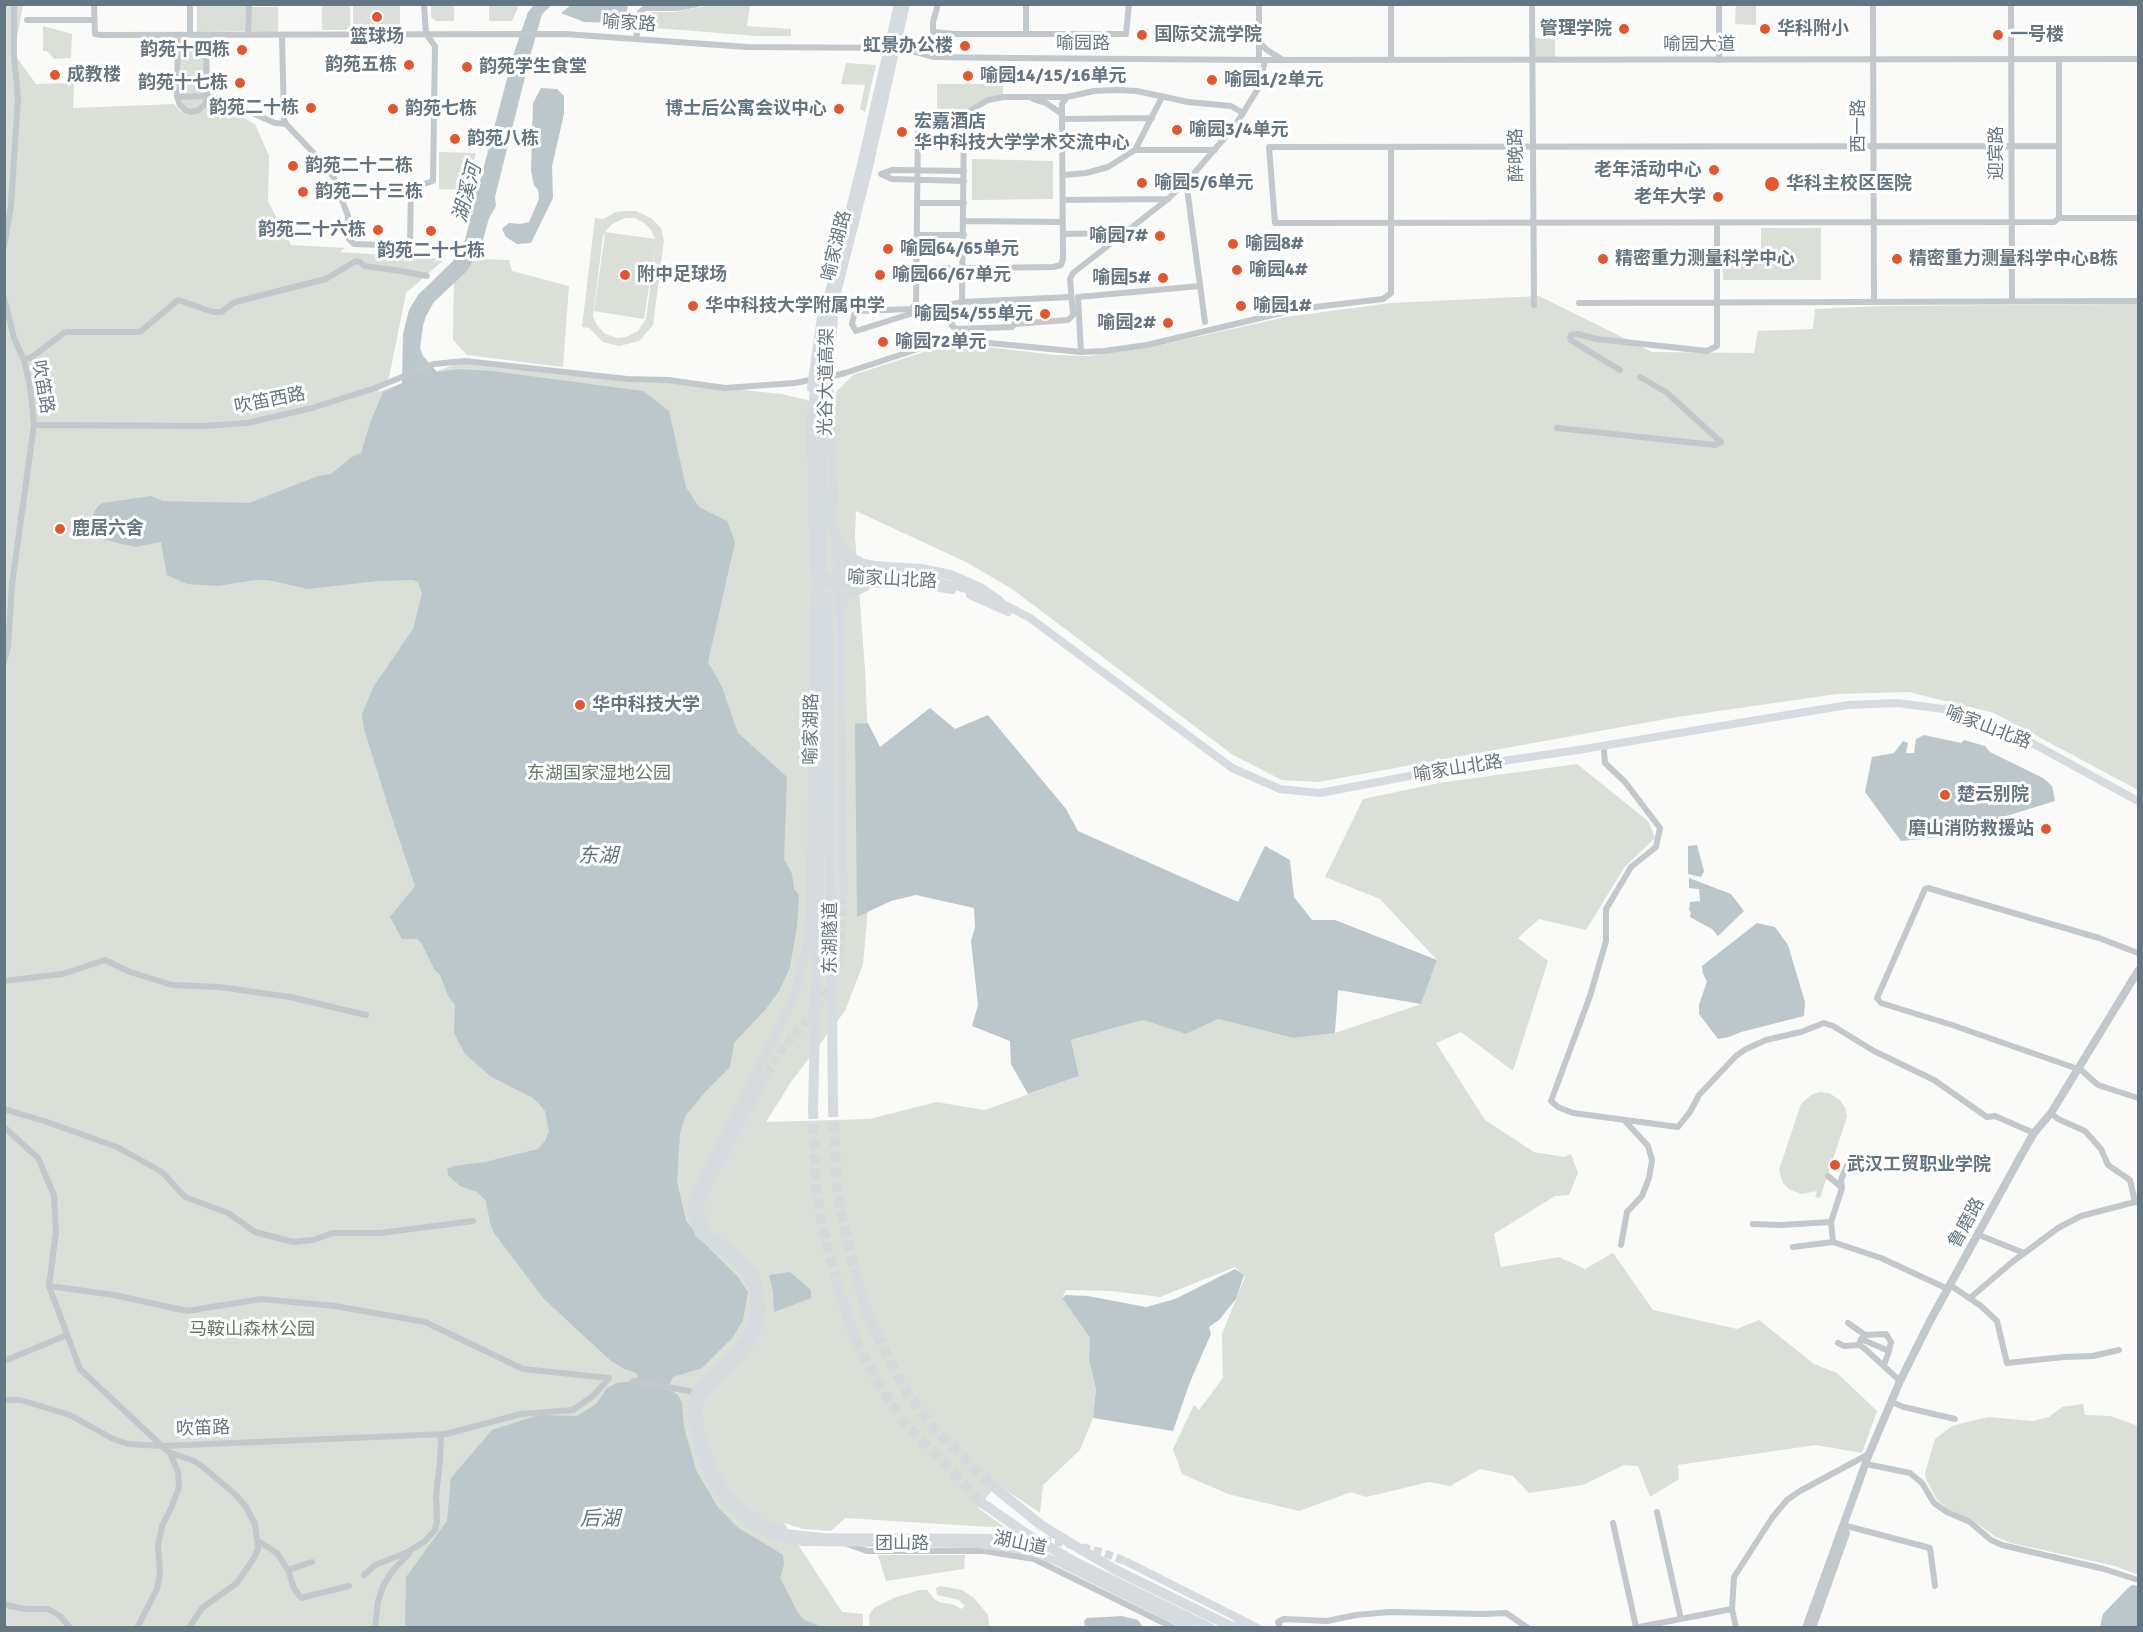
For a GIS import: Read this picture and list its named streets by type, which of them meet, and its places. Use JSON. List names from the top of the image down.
{
  "streets": {
    "highway": ["光谷大道高架", "东湖隧道"],
    "main road": ["喻家湖路", "喻家山北路", "团山路"],
    "street": [
      "喻家路",
      "喻园路",
      "喻园大道",
      "西一路",
      "迎宾路",
      "醉晚路",
      "吹笛路",
      "吹笛西路",
      "鲁磨路",
      "湖山道"
    ]
  },
  "crossings": [
    ["喻家路", "喻园路"],
    ["喻家路", "喻家湖路"],
    ["喻园路", "喻园大道"],
    ["喻园大道", "西一路"],
    ["喻园大道", "迎宾路"],
    ["喻园大道", "醉晚路"],
    ["喻家湖路", "光谷大道高架"],
    ["喻家湖路", "吹笛西路"],
    ["喻家湖路", "喻家山北路"],
    ["喻家湖路", "东湖隧道"],
    ["喻家湖路", "团山路"],
    ["光谷大道高架", "东湖隧道"],
    ["吹笛路", "吹笛西路"],
    ["团山路", "湖山道"]
  ],
  "water": ["湖溪河", "东湖", "后湖"],
  "parks": ["东湖国家湿地公园", "马鞍山森林公园"],
  "places": [
    "篮球场",
    "管理学院",
    "华科附小",
    "国际交流学院",
    "一号楼",
    "虹景办公楼",
    "韵苑十四栋",
    "韵苑五栋",
    "韵苑学生食堂",
    "成教楼",
    "喻园14/15/16单元",
    "喻园1/2单元",
    "韵苑十七栋",
    "韵苑二十栋",
    "韵苑七栋",
    "博士后公寓会议中心",
    "喻园3/4单元",
    "宏嘉酒店 华中科技大学学术交流中心",
    "韵苑八栋",
    "韵苑二十二栋",
    "老年活动中心",
    "喻园5/6单元",
    "华科主校区医院",
    "韵苑二十三栋",
    "老年大学",
    "韵苑二十六栋",
    "韵苑二十七栋",
    "喻园7#",
    "喻园8#",
    "喻园64/65单元",
    "精密重力测量科学中心",
    "精密重力测量科学中心B栋",
    "喻园4#",
    "附中足球场",
    "喻园66/67单元",
    "喻园5#",
    "华中科技大学附属中学",
    "喻园1#",
    "喻园54/55单元",
    "喻园2#",
    "喻园72单元",
    "鹿居六舍",
    "华中科技大学",
    "楚云别院",
    "磨山消防救援站",
    "武汉工贸职业学院"
  ]
}
